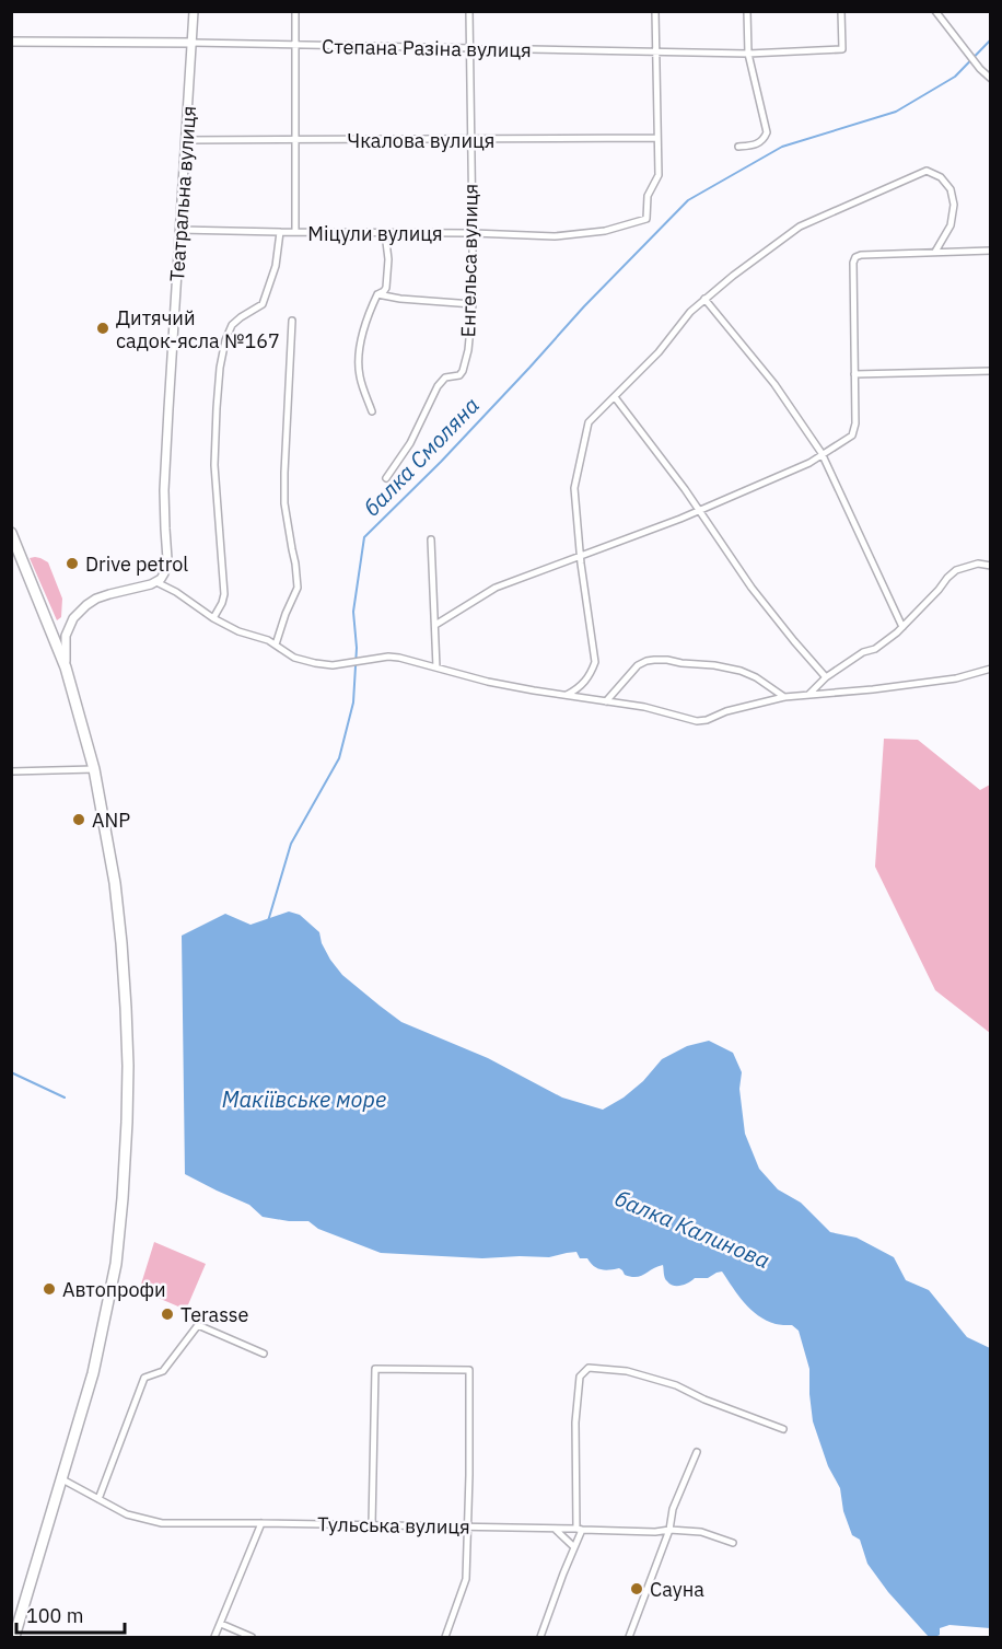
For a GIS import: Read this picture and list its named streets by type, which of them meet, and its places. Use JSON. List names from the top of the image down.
{
  "streets": {
    "street": [
      "Степана Разіна вулиця",
      "Чкалова вулиця",
      "Театральна вулиця",
      "Міцули вулиця",
      "Енгельса вулиця",
      "Тульська вулиця"
    ]
  },
  "crossings": [
    ["Степана Разіна вулиця", "Театральна вулиця"],
    ["Степана Разіна вулиця", "Енгельса вулиця"],
    ["Чкалова вулиця", "Театральна вулиця"],
    ["Чкалова вулиця", "Міцули вулиця"],
    ["Чкалова вулиця", "Енгельса вулиця"],
    ["Театральна вулиця", "Міцули вулиця"],
    ["Міцули вулиця", "Енгельса вулиця"]
  ],
  "water": ["балка Смоляна", "Макіївське море", "балка Калинова"],
  "places": [
    "Дитячий садок-ясла №167",
    "Drive petrol",
    "ANP",
    "Автопрофи",
    "Terasse",
    "Сауна"
  ],
  "scale_bar": "100 m"
}
